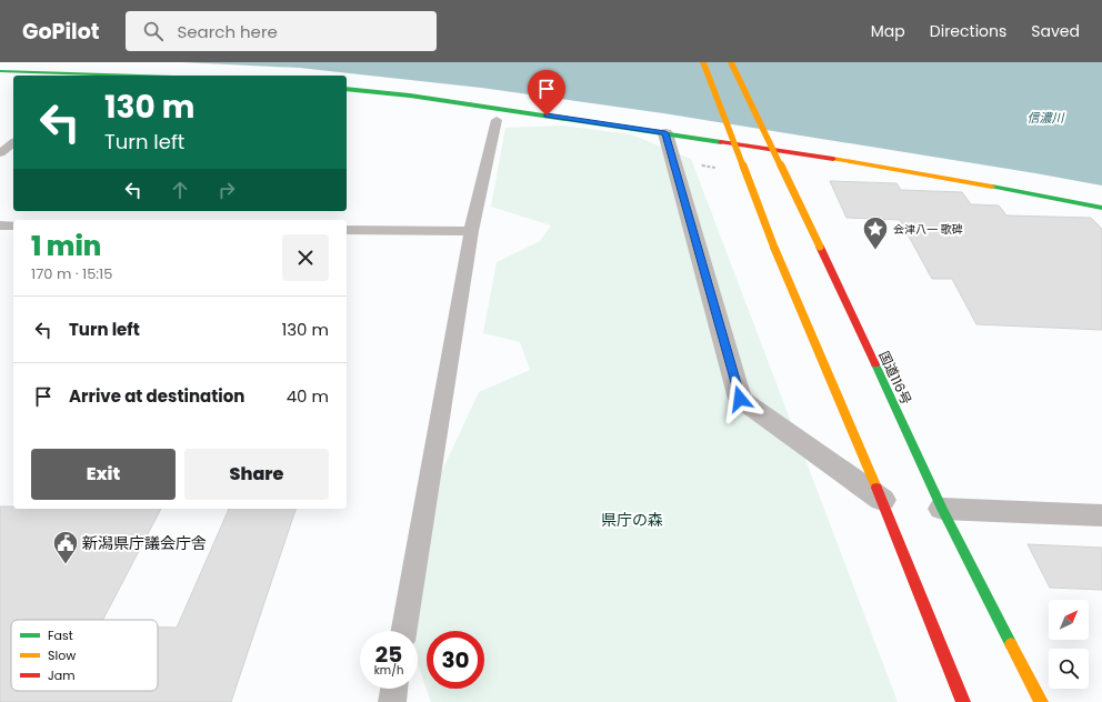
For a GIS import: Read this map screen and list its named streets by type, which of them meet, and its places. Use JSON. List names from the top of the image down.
{
  "streets": {
    "main road": ["国道116号"]
  },
  "water": ["信濃川"],
  "parks": ["県庁の森"],
  "places": {
    "place": ["会津八一 歌碑"],
    "public building": ["新潟県庁議会庁舎"]
  },
  "legend": ["Fast", "Slow", "Jam"],
  "north": "top right",
  "page": {
    "header": "GoPilot",
    "search": "Search here",
    "nav": ["Map", "Directions", "Saved"],
    "turn": ["130 m", "Turn left"],
    "heading": ["1 min", "170 m · 15:15"],
    "list": [
      {
        "name": "Turn left",
        "value": "130 m"
      },
      {
        "name": "Arrive at destination",
        "value": "40 m"
      }
    ],
    "buttons": ["Exit", "Share"],
    "speed": "25 km/h",
    "limit": "30"
  }
}
